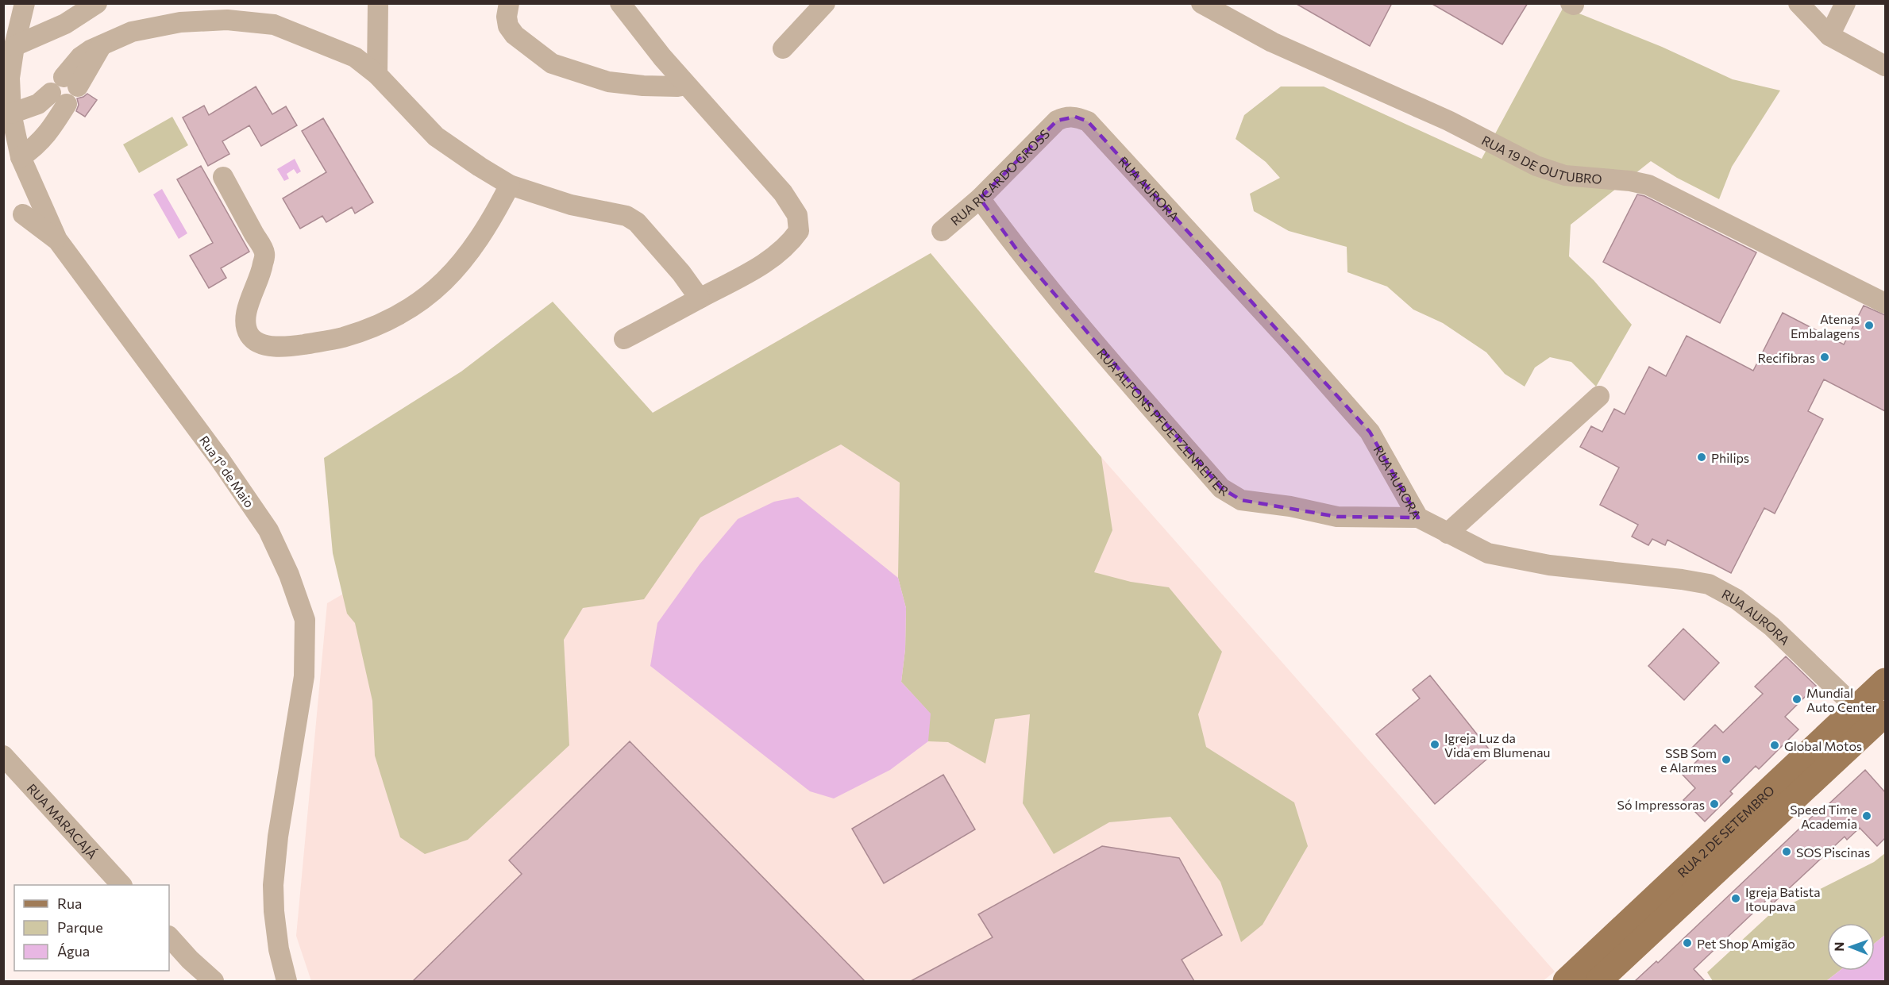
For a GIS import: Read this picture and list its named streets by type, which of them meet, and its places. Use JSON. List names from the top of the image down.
{
  "streets": {
    "main road": ["RUA 2 DE SETEMBRO"],
    "street": [
      "RUA 19 DE OUTUBRO",
      "RUA RICARDO GROSS",
      "RUA AURORA",
      "RUA ALFONS PFUETZENREITER",
      "Rua 1º de Maio",
      "RUA MARACAJÁ"
    ]
  },
  "crossings": [
    ["RUA RICARDO GROSS", "RUA AURORA"],
    ["RUA RICARDO GROSS", "RUA ALFONS PFUETZENREITER"],
    ["RUA AURORA", "RUA ALFONS PFUETZENREITER"],
    ["RUA AURORA", "RUA 2 DE SETEMBRO"]
  ],
  "places": [
    "Atenas Embalagens",
    "Recifibras",
    "Philips",
    "Mundial Auto Center",
    "Igreja Luz da Vida em Blumenau",
    "Global Motos",
    "SSB Som e Alarmes",
    "Só Impressoras",
    "Speed Time Academia",
    "SOS Piscinas",
    "Igreja Batista Itoupava",
    "Pet Shop Amigão"
  ],
  "legend": ["Rua", "Parque", "Água"],
  "north": "left"
}
